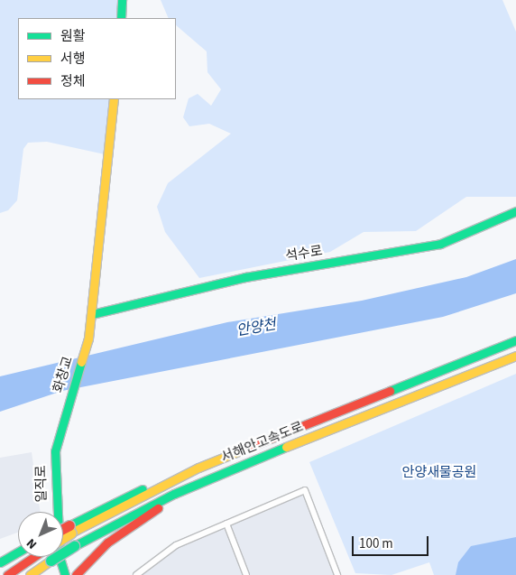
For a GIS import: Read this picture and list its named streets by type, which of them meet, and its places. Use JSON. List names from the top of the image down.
{
  "streets": {
    "main road": [
      "석수로",
      "화창교",
      "서해안고속도로",
      "일직로"
    ]
  },
  "crossings": [
    ["석수로", "화창교"],
    ["화창교", "일직로"]
  ],
  "water": ["안양천"],
  "parks": ["안양새물공원"],
  "legend": ["원활", "서행", "정체"],
  "scale_bar": "100 m",
  "north": "bottom left"
}
